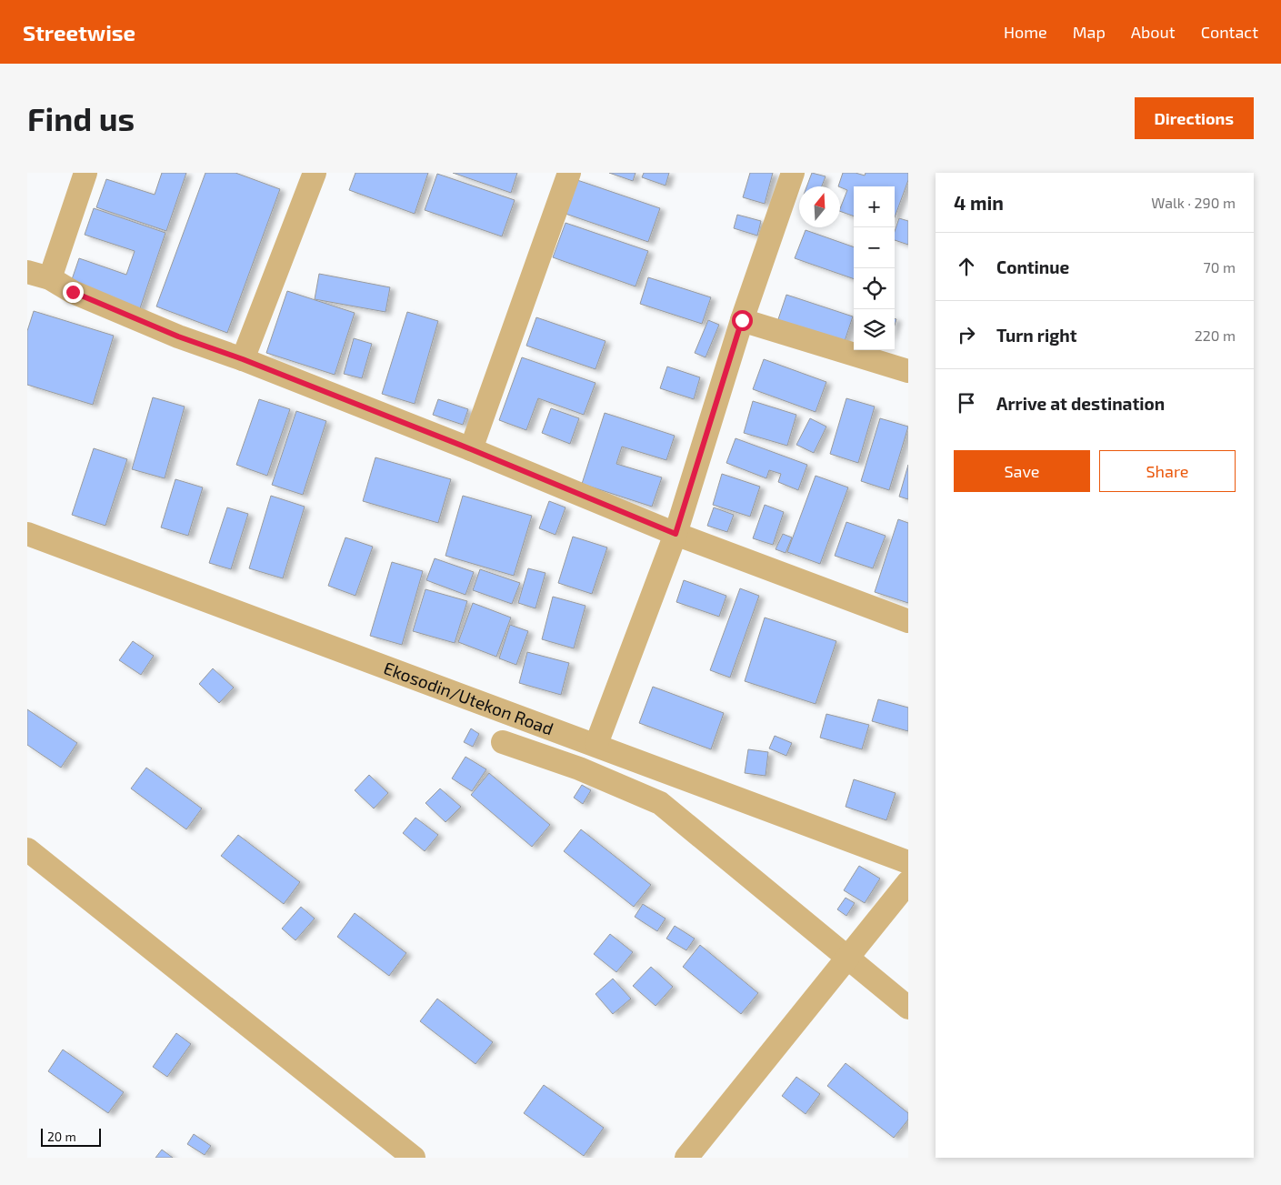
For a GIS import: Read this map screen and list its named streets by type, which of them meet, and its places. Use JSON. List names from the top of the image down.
{
  "streets": {
    "street": ["Ekosodin/Utekon Road"]
  },
  "scale_bar": "20 m",
  "north": "top",
  "page": {
    "header": "Streetwise",
    "nav": [
      "Home",
      "Map",
      "About",
      "Contact"
    ],
    "buttons": [
      "Directions",
      ["Save", "Share"]
    ],
    "title": "Find us",
    "heading": ["4 min", "Walk · 290 m"],
    "map_buttons": ["+", "−"],
    "list": [
      ["Continue", "70 m"],
      ["Turn right", "220 m"],
      "Arrive at destination"
    ],
    "scale": "20 m"
  }
}
